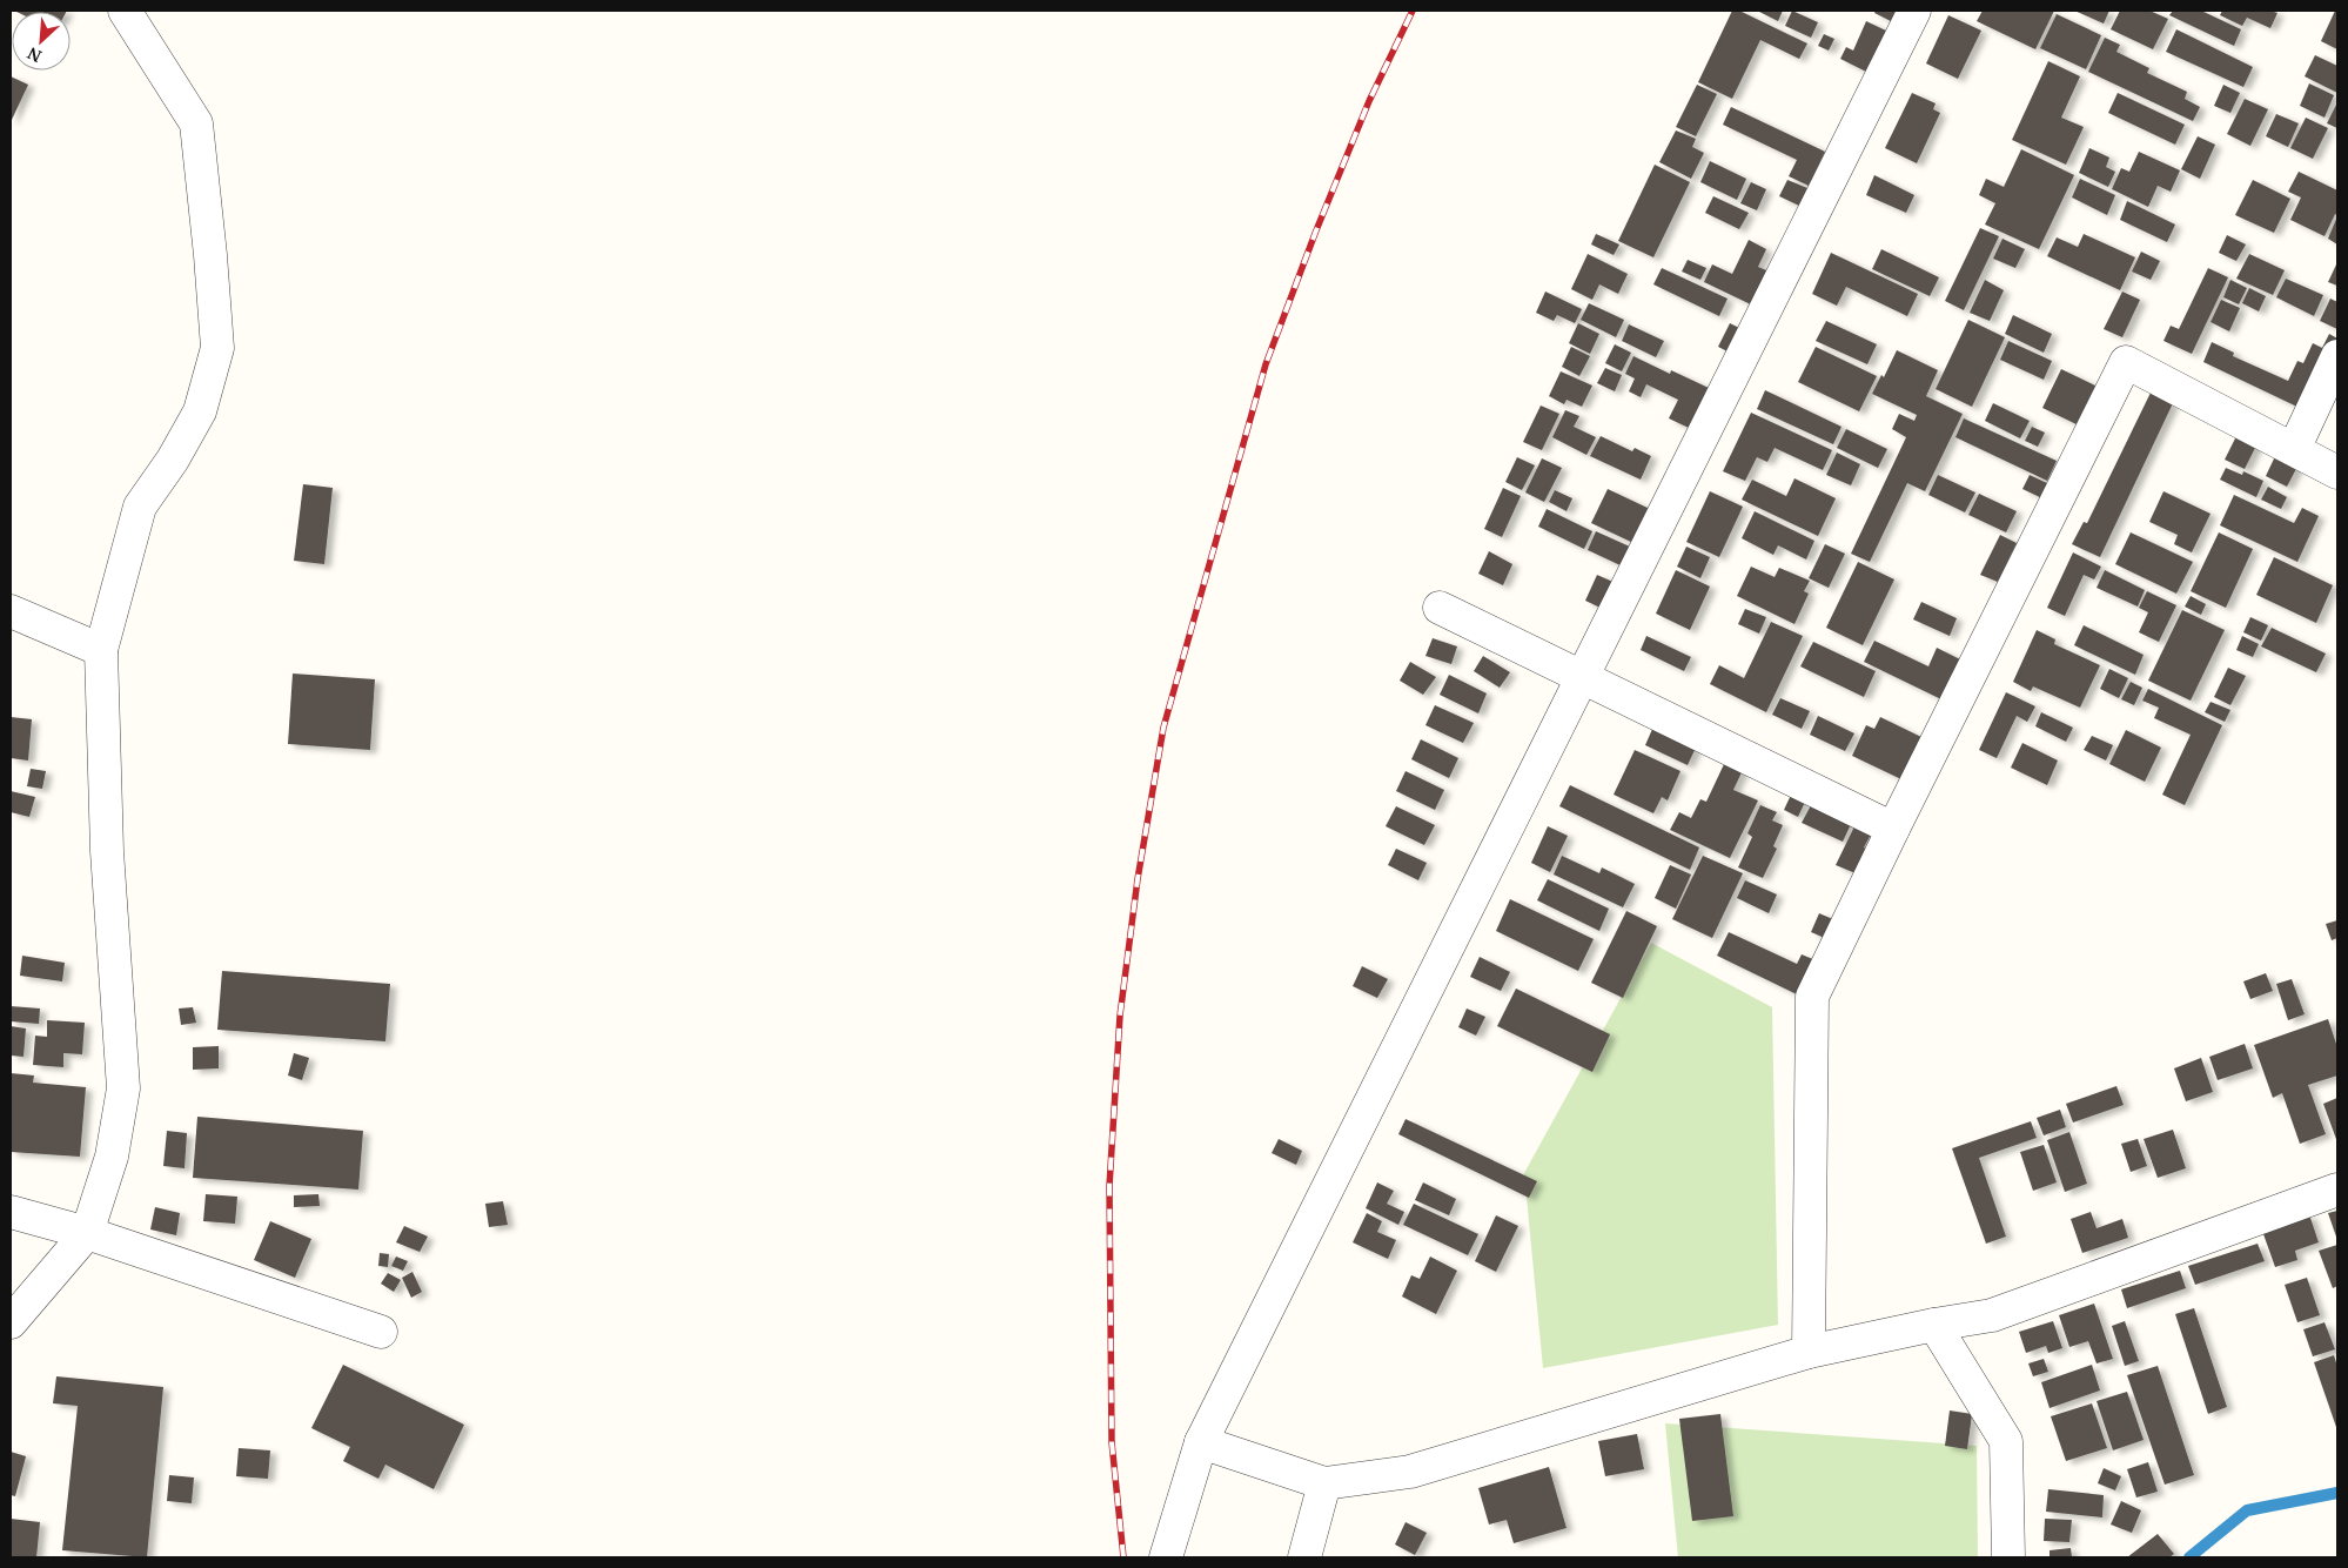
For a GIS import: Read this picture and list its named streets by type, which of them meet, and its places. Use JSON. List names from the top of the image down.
{
  "north": "bottom left"
}
